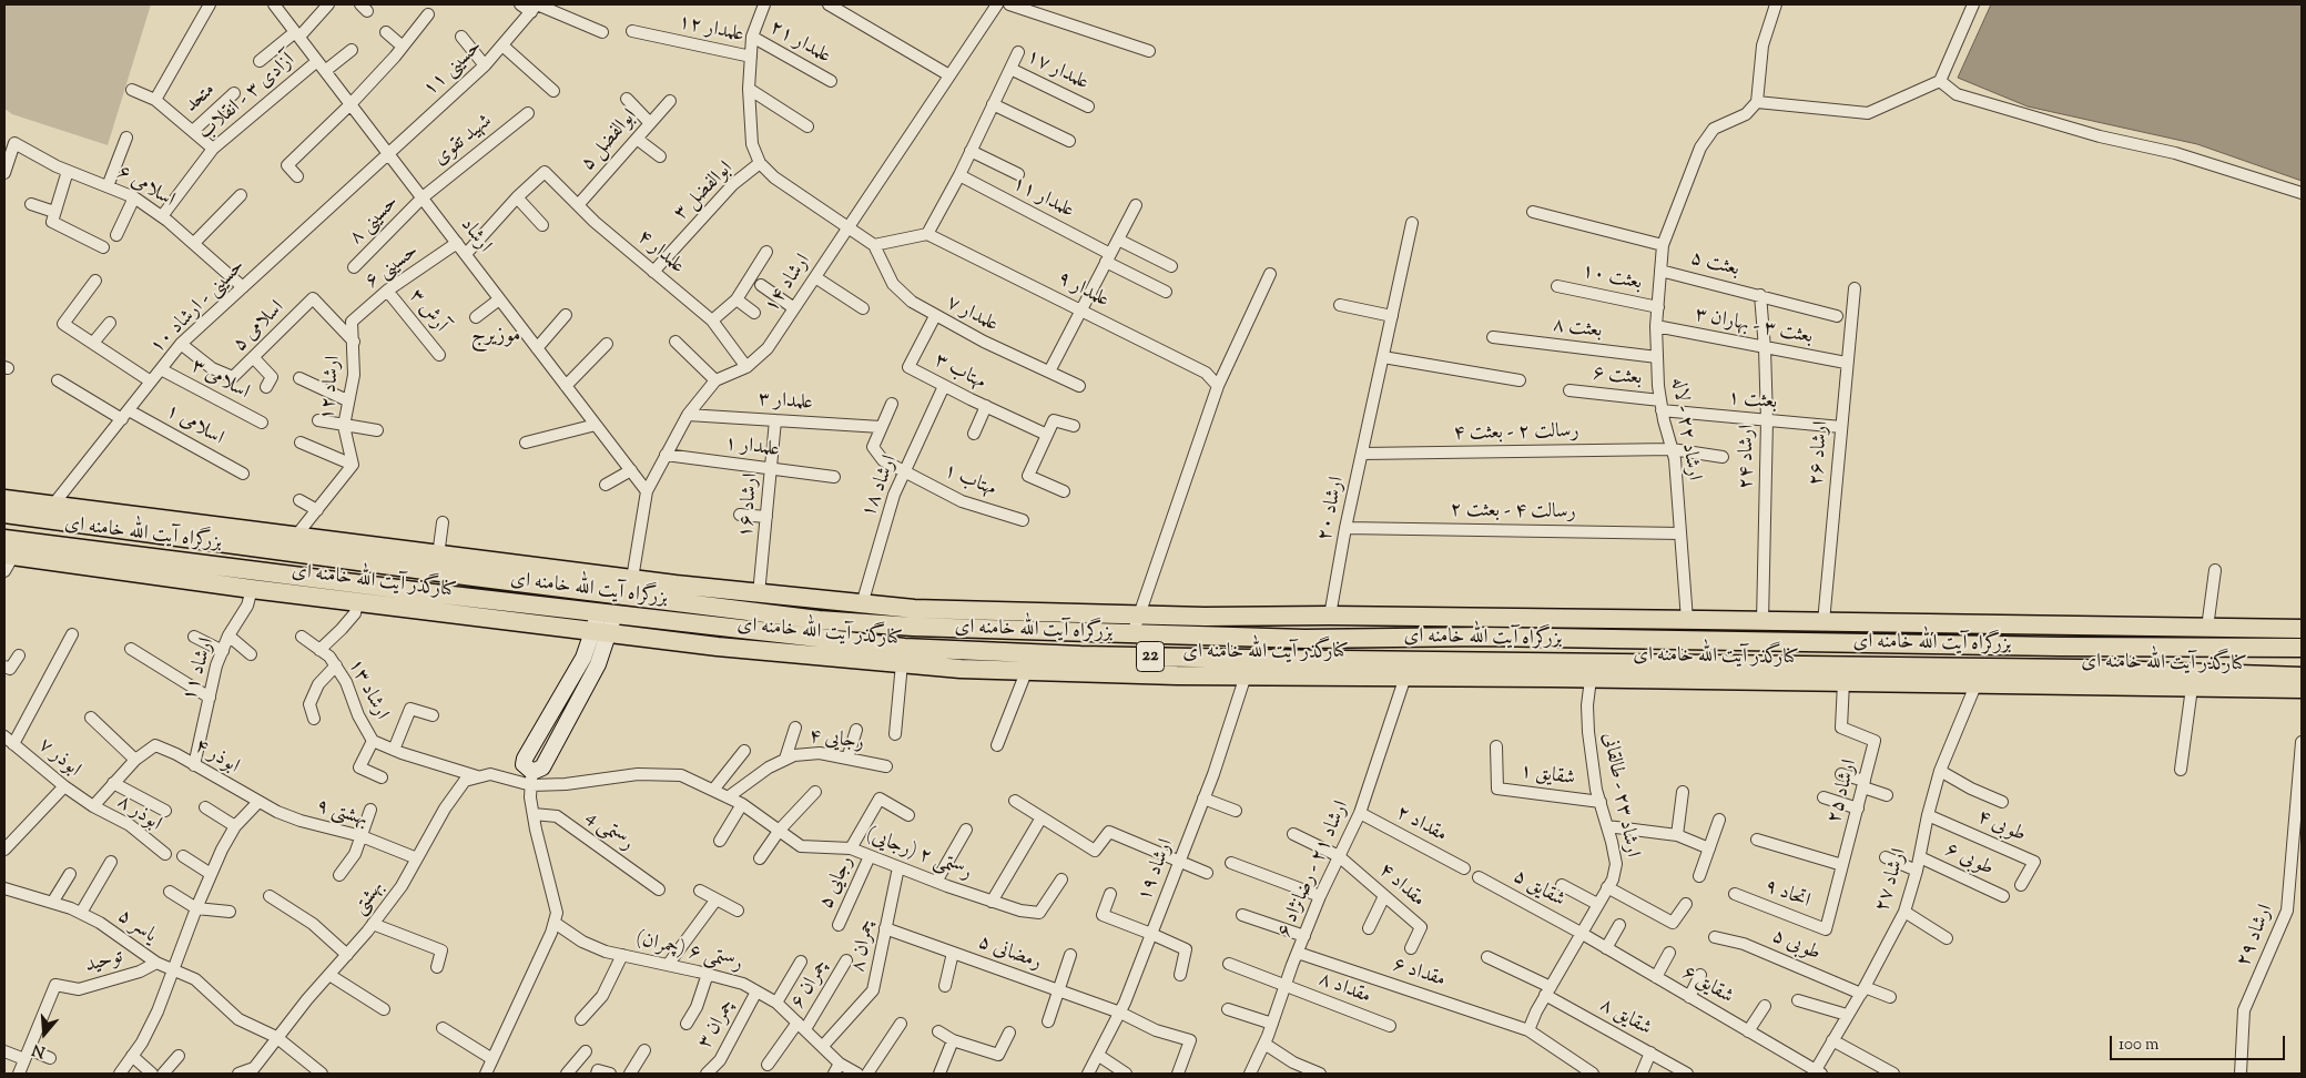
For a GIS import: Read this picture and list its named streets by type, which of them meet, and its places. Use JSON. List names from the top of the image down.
{
  "streets": {
    "highway": ["بزرگراه آیت الله خامنه ای", "کنارگذر آیت الله خامنه ای", "22"],
    "street": [
      "علمدار ۱۲",
      "علمدار ۲۱",
      "حسینی ۱۱",
      "علمدار ۱۷",
      "آزادی ۳ - انقلاب",
      "متحد",
      "شهید تقوی",
      "ابوالفضل ۵",
      "اسلامی ۶",
      "ابوالفضل ۳",
      "علمدار ۱۱",
      "حسینی ۸",
      "ارشاد",
      "علمدار ۴",
      "بعثت ۵",
      "حسینی ۶",
      "بعثت ۱۰",
      "ارشاد ۱۴",
      "علمدار ۹",
      "حسینی - ارشاد ۱۰",
      "آرش ۳",
      "علمدار ۷",
      "اسلامی ۵",
      "بعثت ۳ - بهاران ۳",
      "بعثت ۸",
      "مهتاب ۳",
      "بعثت ۶",
      "اسلامی ۳",
      "ارشاد ۱۲",
      "بعثت ۱",
      "علمدار ۳",
      "اسلامی ۱",
      "ارشاد ۲۲ - لاله",
      "رسالت ۲ - بعثت ۴",
      "علمدار ۱",
      "ارشاد ۲۶",
      "ارشاد ۲۴",
      "مهتاب ۱",
      "ارشاد ۱۸",
      "ارشاد ۱۶",
      "ارشاد ۲۰",
      "رسالت ۴ - بعثت ۲",
      "ارشاد ۱۱",
      "ارشاد ۱۳",
      "رجایی ۴",
      "ابوذر ۴",
      "ابوذر ۷",
      "شقایق ۱",
      "ارشاد ۲۵",
      "ارشاد ۲۳ - طالقانی",
      "ابوذر ۸",
      "بهشتی ۹",
      "مقداد ۲",
      "طوبی ۴",
      "رستمی 4",
      "رستمی ۲ (رجایی)",
      "طوبی ۶",
      "ارشاد ۲۱ - رضانژاد ۶",
      "ارشاد ۱۹",
      "ارشاد ۲۷",
      "رجایی ۵",
      "مقداد ۴",
      "شقایق ۵",
      "اتحاد ۹",
      "بهشتی",
      "یاسر ۵",
      "ارشاد ۲۹",
      "چمران ۸",
      "طوبی ۵",
      "رستمی ۶ (چمران)",
      "رمضانی ۵",
      "توحید",
      "مقداد ۶",
      "چمران ۶",
      "شقایق ۶",
      "مقداد ۸",
      "شقایق ۸",
      "چمران ۳"
    ]
  },
  "crossings": [
    ["حسینی ۱۱", "ارشاد"],
    ["حسینی ۱۱", "حسینی - ارشاد ۱۰"],
    ["آزادی ۳ - انقلاب", "اسلامی ۶"],
    ["آزادی ۳ - انقلاب", "ارشاد"],
    ["شهید تقوی", "حسینی ۸"],
    ["شهید تقوی", "ارشاد"],
    ["ابوالفضل ۵", "علمدار ۴"],
    ["اسلامی ۶", "حسینی - ارشاد ۱۰"],
    ["ابوالفضل ۳", "علمدار ۴"],
    ["حسینی ۸", "ارشاد"],
    ["ارشاد", "حسینی ۶"],
    ["ارشاد", "ارشاد ۱۴"],
    ["ارشاد", "حسینی - ارشاد ۱۰"],
    ["علمدار ۴", "ارشاد ۱۴"],
    ["بعثت ۵", "ارشاد ۲۲ - لاله"],
    ["بعثت ۵", "ارشاد ۲۴"],
    ["حسینی ۶", "آرش ۳"],
    ["حسینی ۶", "ارشاد ۱۲"],
    ["بعثت ۱۰", "ارشاد ۲۲ - لاله"],
    ["ارشاد ۱۴", "علمدار ۳"],
    ["ارشاد ۱۴", "علمدار ۱"],
    ["ارشاد ۱۴", "کنارگذر آیت الله خامنه ای"],
    ["حسینی - ارشاد ۱۰", "اسلامی ۵"],
    ["حسینی - ارشاد ۱۰", "اسلامی ۳"],
    ["حسینی - ارشاد ۱۰", "اسلامی ۱"],
    ["حسینی - ارشاد ۱۰", "کنارگذر آیت الله خامنه ای"],
    ["علمدار ۷", "مهتاب ۳"],
    ["اسلامی ۵", "ارشاد ۱۲"],
    ["بعثت ۳ - بهاران ۳", "ارشاد ۲۲ - لاله"],
    ["بعثت ۳ - بهاران ۳", "ارشاد ۲۶"],
    ["بعثت ۳ - بهاران ۳", "ارشاد ۲۴"],
    ["بعثت ۸", "ارشاد ۲۲ - لاله"],
    ["مهتاب ۳", "ارشاد ۱۸"],
    ["بعثت ۶", "بعثت ۱"],
    ["بعثت ۶", "ارشاد ۲۲ - لاله"],
    ["بعثت ۱", "ارشاد ۲۲ - لاله"],
    ["بعثت ۱", "ارشاد ۲۶"],
    ["بعثت ۱", "ارشاد ۲۴"],
    ["علمدار ۳", "مهتاب ۱"],
    ["علمدار ۳", "ارشاد ۱۶"],
    ["ارشاد ۲۲ - لاله", "رسالت ۲ - بعثت ۴"],
    ["ارشاد ۲۲ - لاله", "رسالت ۴ - بعثت ۲"],
    ["ارشاد ۲۲ - لاله", "کنارگذر آیت الله خامنه ای"],
    ["رسالت ۲ - بعثت ۴", "ارشاد ۲۰"],
    ["علمدار ۱", "ارشاد ۱۶"],
    ["ارشاد ۲۶", "کنارگذر آیت الله خامنه ای"],
    ["ارشاد ۲۴", "کنارگذر آیت الله خامنه ای"],
    ["مهتاب ۱", "ارشاد ۱۸"],
    ["ارشاد ۱۸", "کنارگذر آیت الله خامنه ای"],
    ["ارشاد ۱۶", "کنارگذر آیت الله خامنه ای"],
    ["ارشاد ۲۰", "رسالت ۴ - بعثت ۲"],
    ["ارشاد ۲۰", "کنارگذر آیت الله خامنه ای"],
    ["بزرگراه آیت الله خامنه ای", "کنارگذر آیت الله خامنه ای"],
    ["بزرگراه آیت الله خامنه ای", "ارشاد ۲۱ - رضانژاد ۶"],
    ["کنارگذر آیت الله خامنه ای", "ارشاد ۱۱"],
    ["کنارگذر آیت الله خامنه ای", "ارشاد ۱۳"],
    ["کنارگذر آیت الله خامنه ای", "ارشاد ۲۵"],
    ["کنارگذر آیت الله خامنه ای", "ارشاد ۲۳ - طالقانی"],
    ["کنارگذر آیت الله خامنه ای", "ارشاد ۲۱ - رضانژاد ۶"],
    ["کنارگذر آیت الله خامنه ای", "ارشاد ۱۹"],
    ["کنارگذر آیت الله خامنه ای", "ارشاد ۲۷"],
    ["ارشاد ۱۱", "ابوذر ۴"],
    ["ارشاد ۱۳", "رستمی ۲ (رجایی)"],
    ["ارشاد ۱۳", "بهشتی"],
    ["رجایی ۴", "رستمی ۲ (رجایی)"],
    ["ابوذر ۴", "بهشتی ۹"],
    ["ابوذر ۷", "ابوذر ۸"],
    ["شقایق ۱", "ارشاد ۲۳ - طالقانی"],
    ["ارشاد ۲۵", "اتحاد ۹"],
    ["ارشاد ۲۳ - طالقانی", "شقایق ۵"],
    ["ارشاد ۲۳ - طالقانی", "مقداد ۶"],
    ["ارشاد ۲۳ - طالقانی", "شقایق ۶"],
    ["ارشاد ۲۳ - طالقانی", "شقایق ۸"],
    ["بهشتی ۹", "بهشتی"],
    ["مقداد ۲", "ارشاد ۲۱ - رضانژاد ۶"],
    ["طوبی ۴", "ارشاد ۲۷"],
    ["رستمی ۲ (رجایی)", "رجایی ۵"],
    ["رستمی ۲ (رجایی)", "چمران ۸"],
    ["طوبی ۶", "ارشاد ۲۷"],
    ["ارشاد ۲۱ - رضانژاد ۶", "مقداد ۴"],
    ["ارشاد ۲۱ - رضانژاد ۶", "مقداد ۶"],
    ["ارشاد ۲۱ - رضانژاد ۶", "مقداد ۸"],
    ["ارشاد ۱۹", "رمضانی ۵"],
    ["ارشاد ۲۷", "طوبی ۵"],
    ["ارشاد ۲۷", "شقایق ۶"],
    ["شقایق ۵", "شقایق ۶"],
    ["بهشتی", "یاسر ۵"],
    ["یاسر ۵", "توحید"],
    ["چمران ۸", "رستمی ۶ (چمران)"],
    ["چمران ۸", "رمضانی ۵"],
    ["رستمی ۶ (چمران)", "چمران ۶"],
    ["رستمی ۶ (چمران)", "چمران ۳"]
  ],
  "districts": ["موزیرج"],
  "scale_bar": "100 m",
  "north": "bottom"
}
